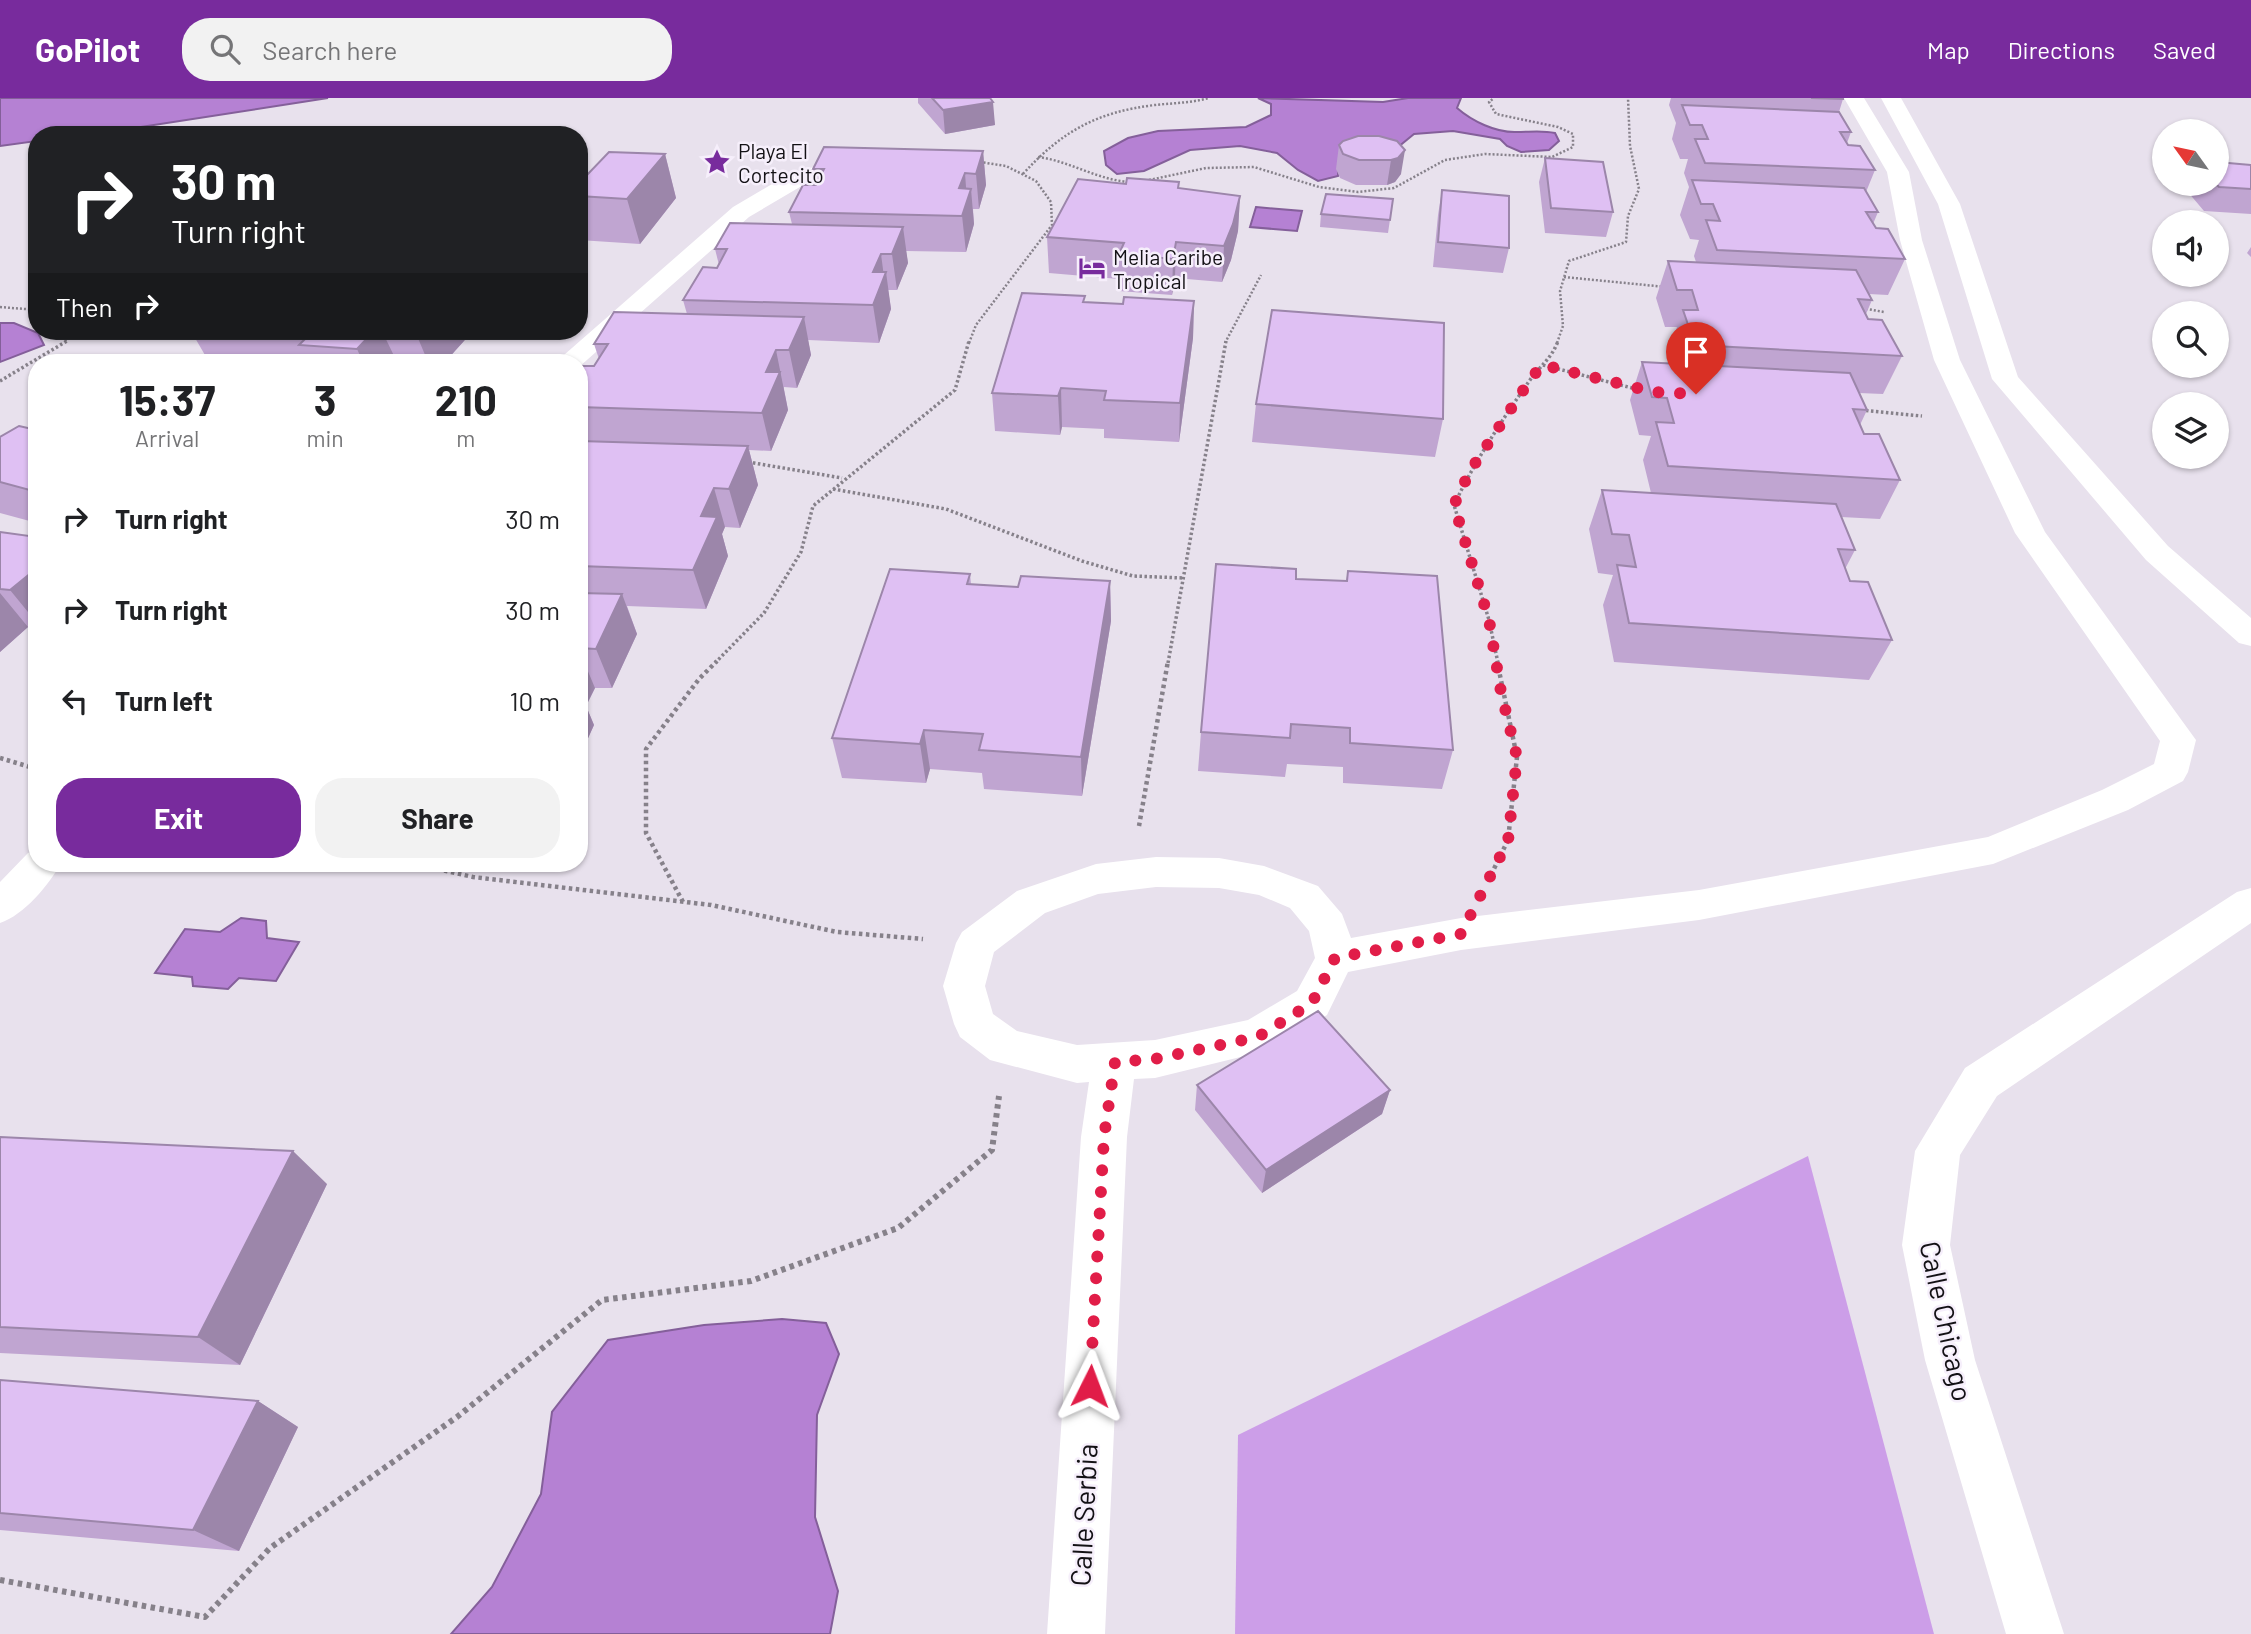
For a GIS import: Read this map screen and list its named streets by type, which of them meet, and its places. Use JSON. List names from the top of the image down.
{
  "streets": {
    "lane": ["Calle Chicago", "Calle Serbia"]
  },
  "places": {
    "place": ["Playa El Cortecito"],
    "hotel": ["Melia Caribe Tropical"]
  },
  "north": "top left",
  "page": {
    "header": "GoPilot",
    "search": "Search here",
    "nav": ["Map", "Directions", "Saved"],
    "turn": ["30 m", "Turn right"],
    "then": "Then",
    "eta": [
      "15:37",
      "Arrival",
      "3",
      "min",
      "210",
      "m"
    ],
    "list": [
      {
        "name": "Turn right",
        "value": "30 m"
      },
      {
        "name": "Turn right",
        "value": "30 m"
      },
      {
        "name": "Turn left",
        "value": "10 m"
      }
    ],
    "buttons": ["Exit", "Share"]
  }
}
